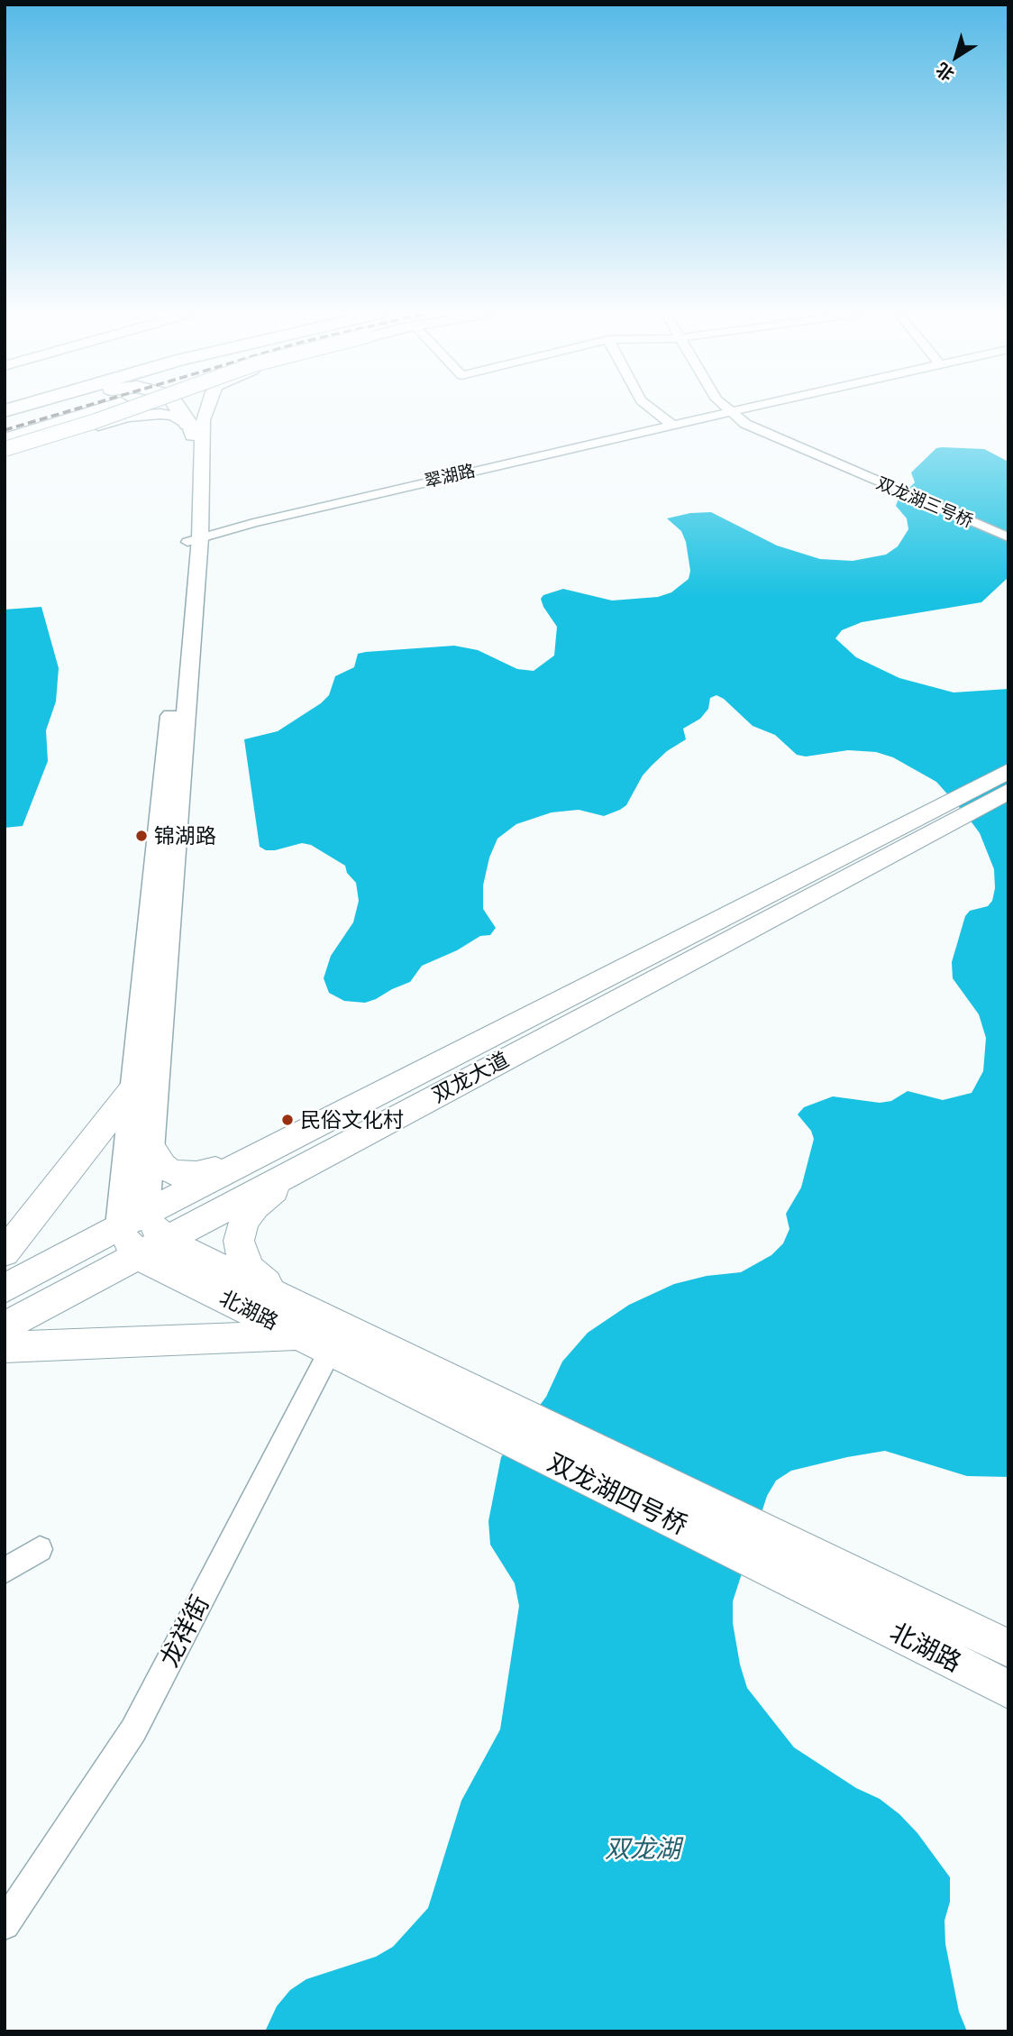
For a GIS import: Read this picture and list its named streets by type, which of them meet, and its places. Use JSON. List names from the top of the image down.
{
  "streets": {
    "main road": ["双龙大道", "北湖路", "双龙湖四号桥"],
    "street": ["翠湖路", "双龙湖三号桥", "龙祥街"]
  },
  "crossings": [
    ["翠湖路", "双龙湖三号桥"],
    ["双龙大道", "北湖路"],
    ["北湖路", "双龙湖四号桥"],
    ["北湖路", "龙祥街"]
  ],
  "water": ["双龙湖"],
  "places": ["锦湖路", "民俗文化村"],
  "north": "bottom left"
}
